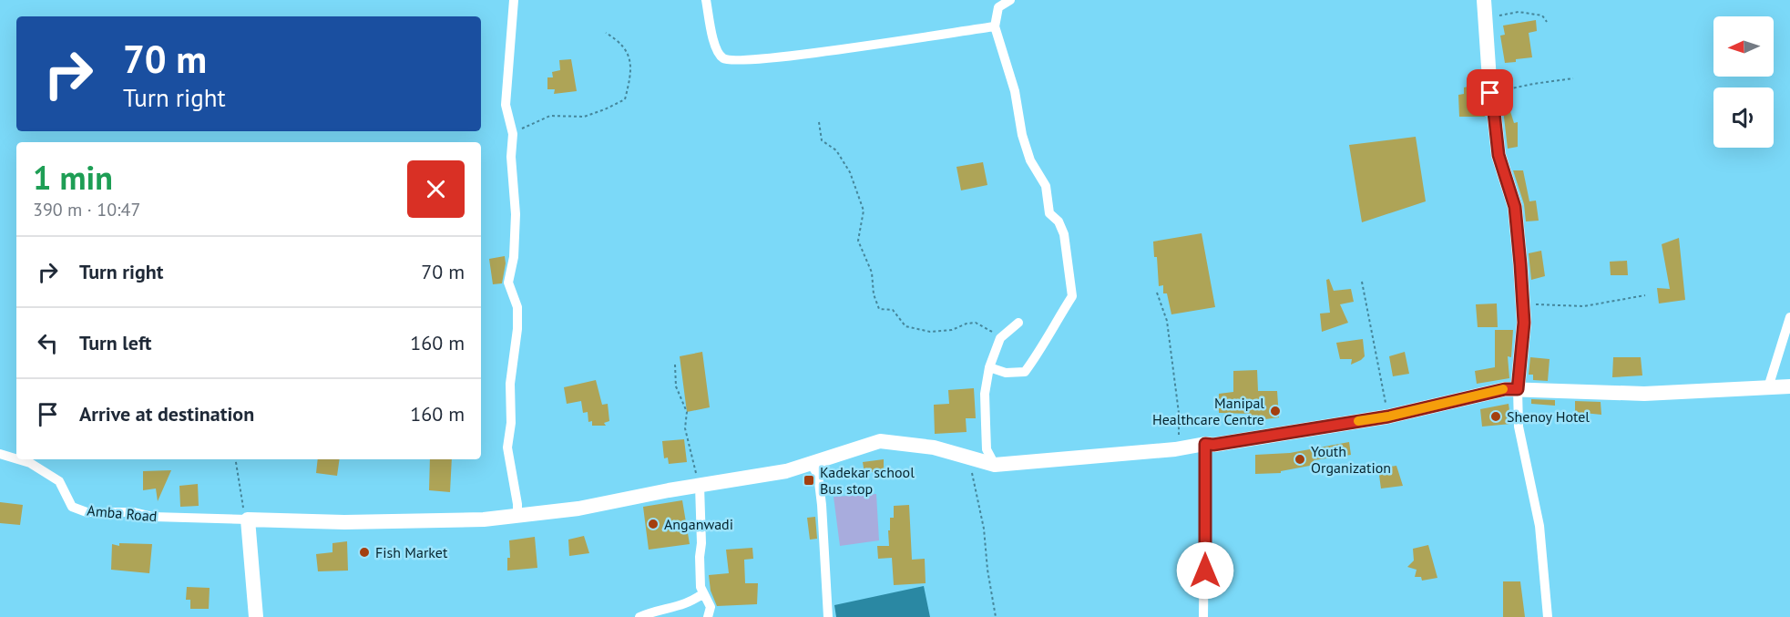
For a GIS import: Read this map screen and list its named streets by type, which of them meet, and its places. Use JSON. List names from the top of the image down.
{
  "streets": {
    "street": ["Amba Road"]
  },
  "places": {
    "other": [
      "Manipal Healthcare Centre",
      "Shenoy Hotel",
      "Youth Organization",
      "Anganwadi",
      "Fish Market"
    ],
    "transit": ["Kadekar school Bus stop"]
  },
  "north": "left",
  "page": {
    "turn": ["70 m", "Turn right"],
    "heading": ["1 min", "390 m · 10:47"],
    "list": [
      {
        "name": "Turn right",
        "value": "70 m"
      },
      {
        "name": "Turn left",
        "value": "160 m"
      },
      {
        "name": "Arrive at destination",
        "value": "160 m"
      }
    ]
  }
}
